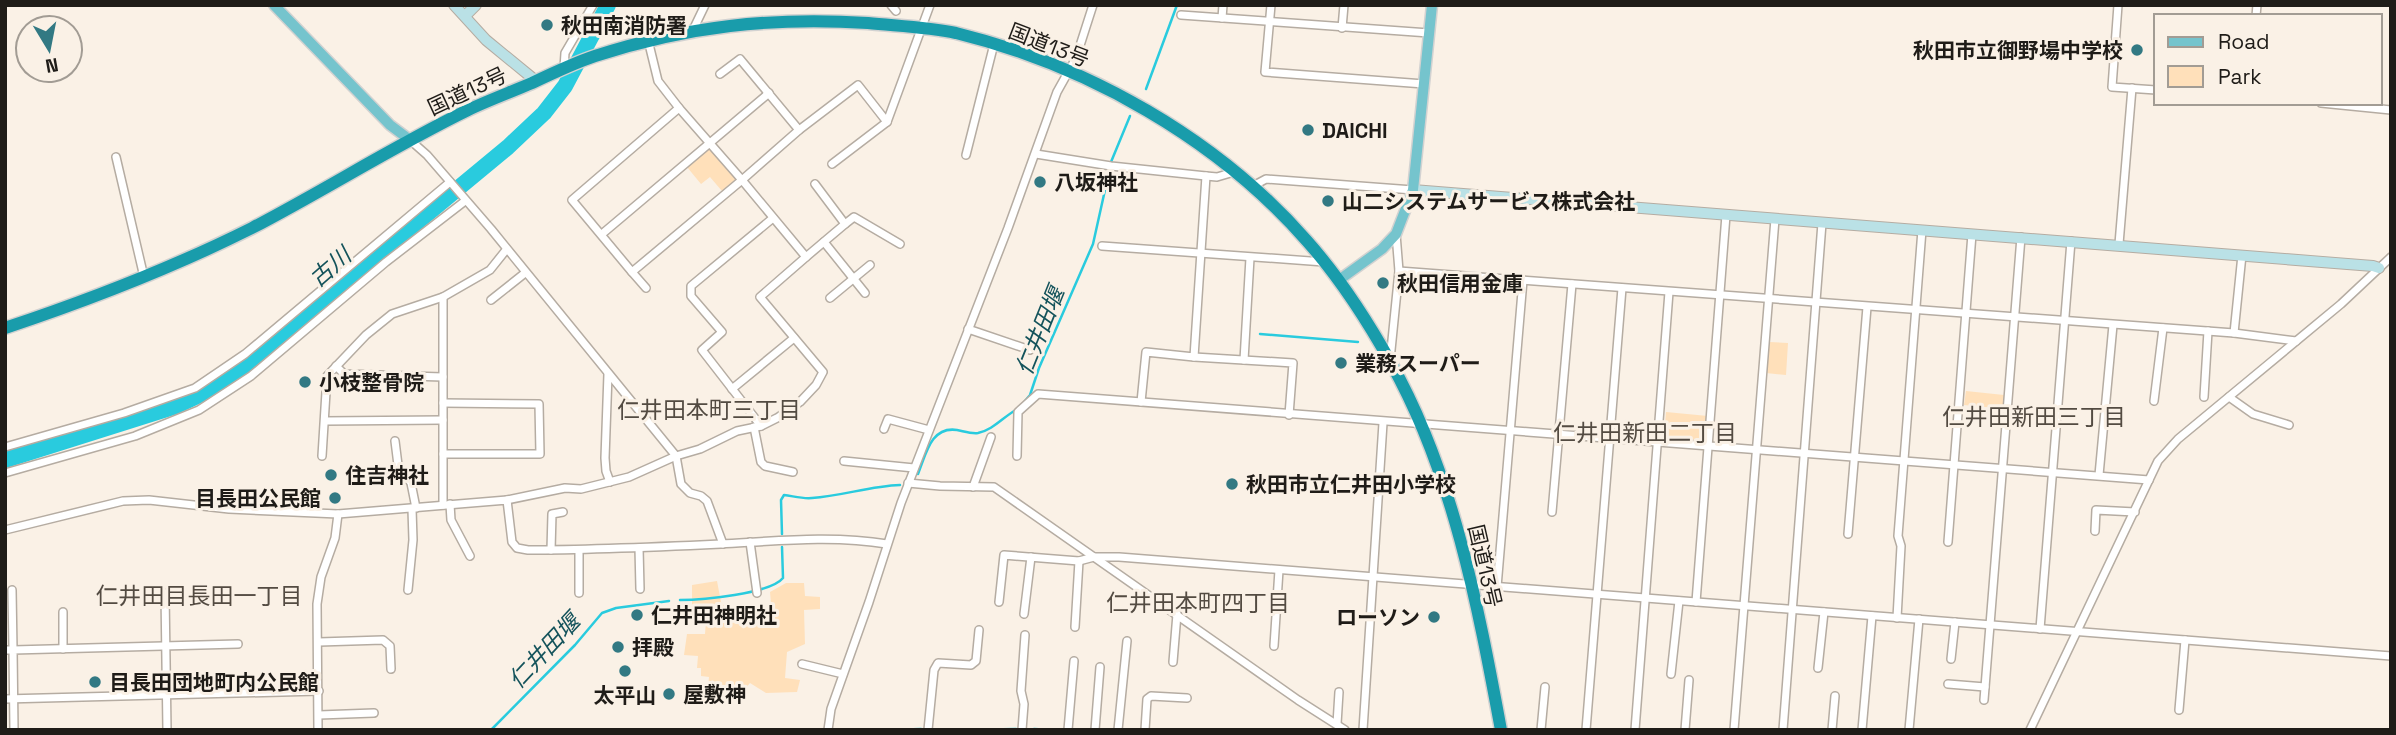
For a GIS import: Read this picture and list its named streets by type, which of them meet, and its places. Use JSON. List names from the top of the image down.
{
  "streets": {
    "highway": ["国道13号"]
  },
  "districts": [
    "仁井田本町三丁目",
    "仁井田新田三丁目",
    "仁井田新田二丁目",
    "仁井田目長田一丁目",
    "仁井田本町四丁目"
  ],
  "water": ["古川", "仁井田堰"],
  "places": [
    "秋田南消防署",
    "秋田市立御野場中学校",
    "DAICHI",
    "八坂神社",
    "山二システムサービス株式会社",
    "秋田信用金庫",
    "業務スーパー",
    "小枝整骨院",
    "住吉神社",
    "秋田市立仁井田小学校",
    "目長田公民館",
    "仁井田神明社",
    "ローソン",
    "拝殿",
    "太平山",
    "目長田団地町内公民館",
    "屋敷神"
  ],
  "legend": ["Road", "Park"],
  "north": "bottom"
}
